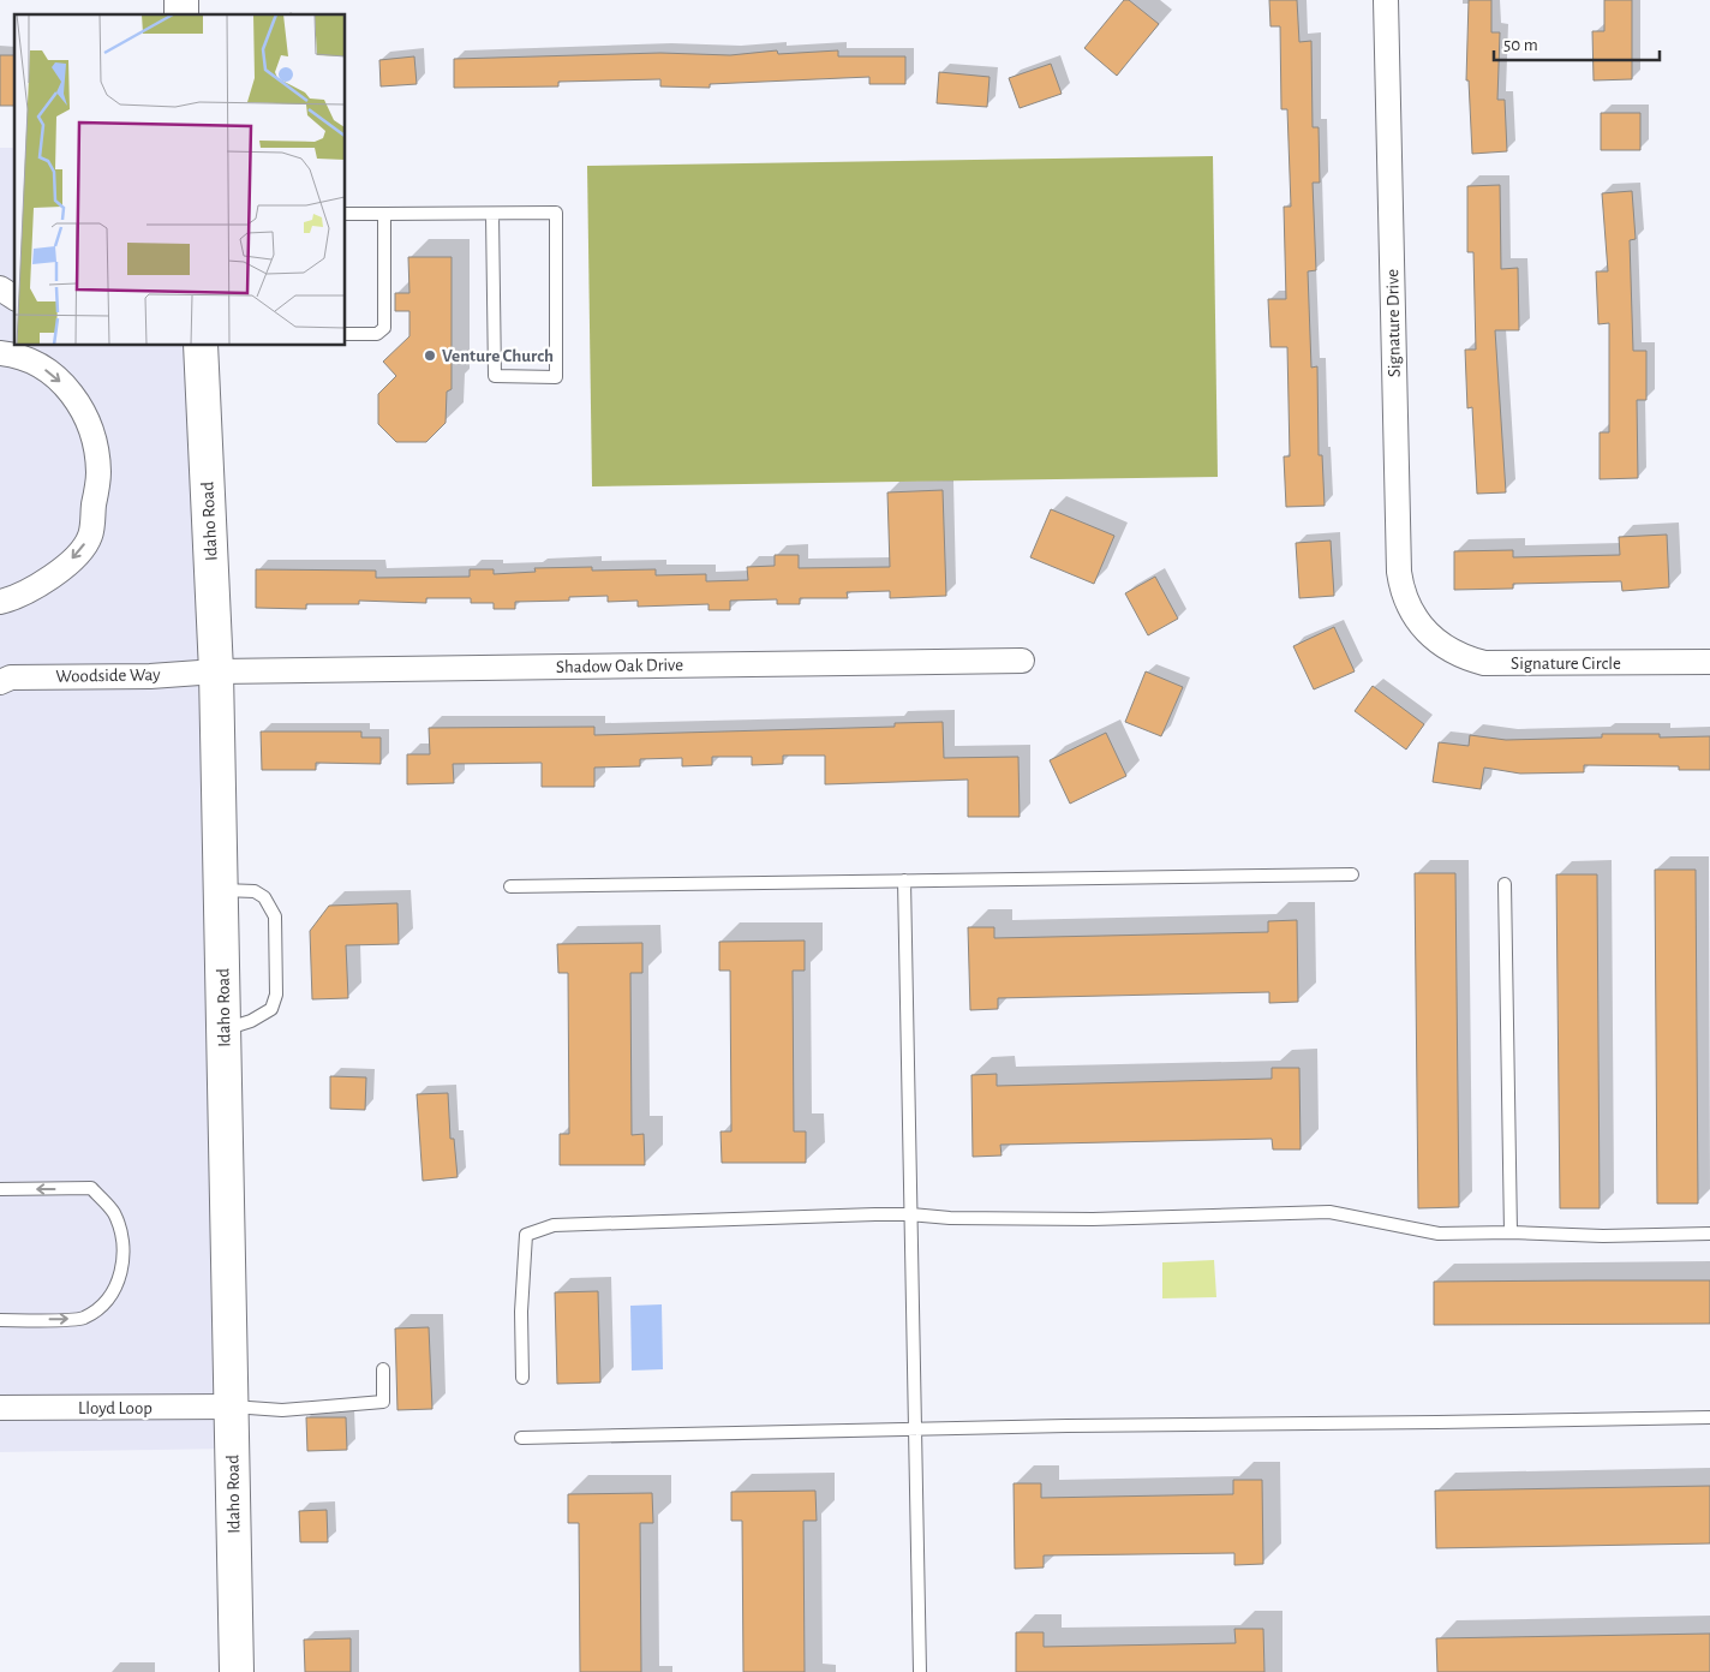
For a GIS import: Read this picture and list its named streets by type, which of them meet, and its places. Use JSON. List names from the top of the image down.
{
  "streets": {
    "street": [
      "Signature Drive",
      "Idaho Road",
      "Signature Circle",
      "Shadow Oak Drive",
      "Woodside Way",
      "Lloyd Loop"
    ]
  },
  "crossings": [
    ["Signature Drive", "Signature Circle"],
    ["Idaho Road", "Shadow Oak Drive"],
    ["Idaho Road", "Woodside Way"],
    ["Idaho Road", "Lloyd Loop"],
    ["Shadow Oak Drive", "Woodside Way"]
  ],
  "places": ["Venture Church"],
  "scale_bar": "50 m"
}
